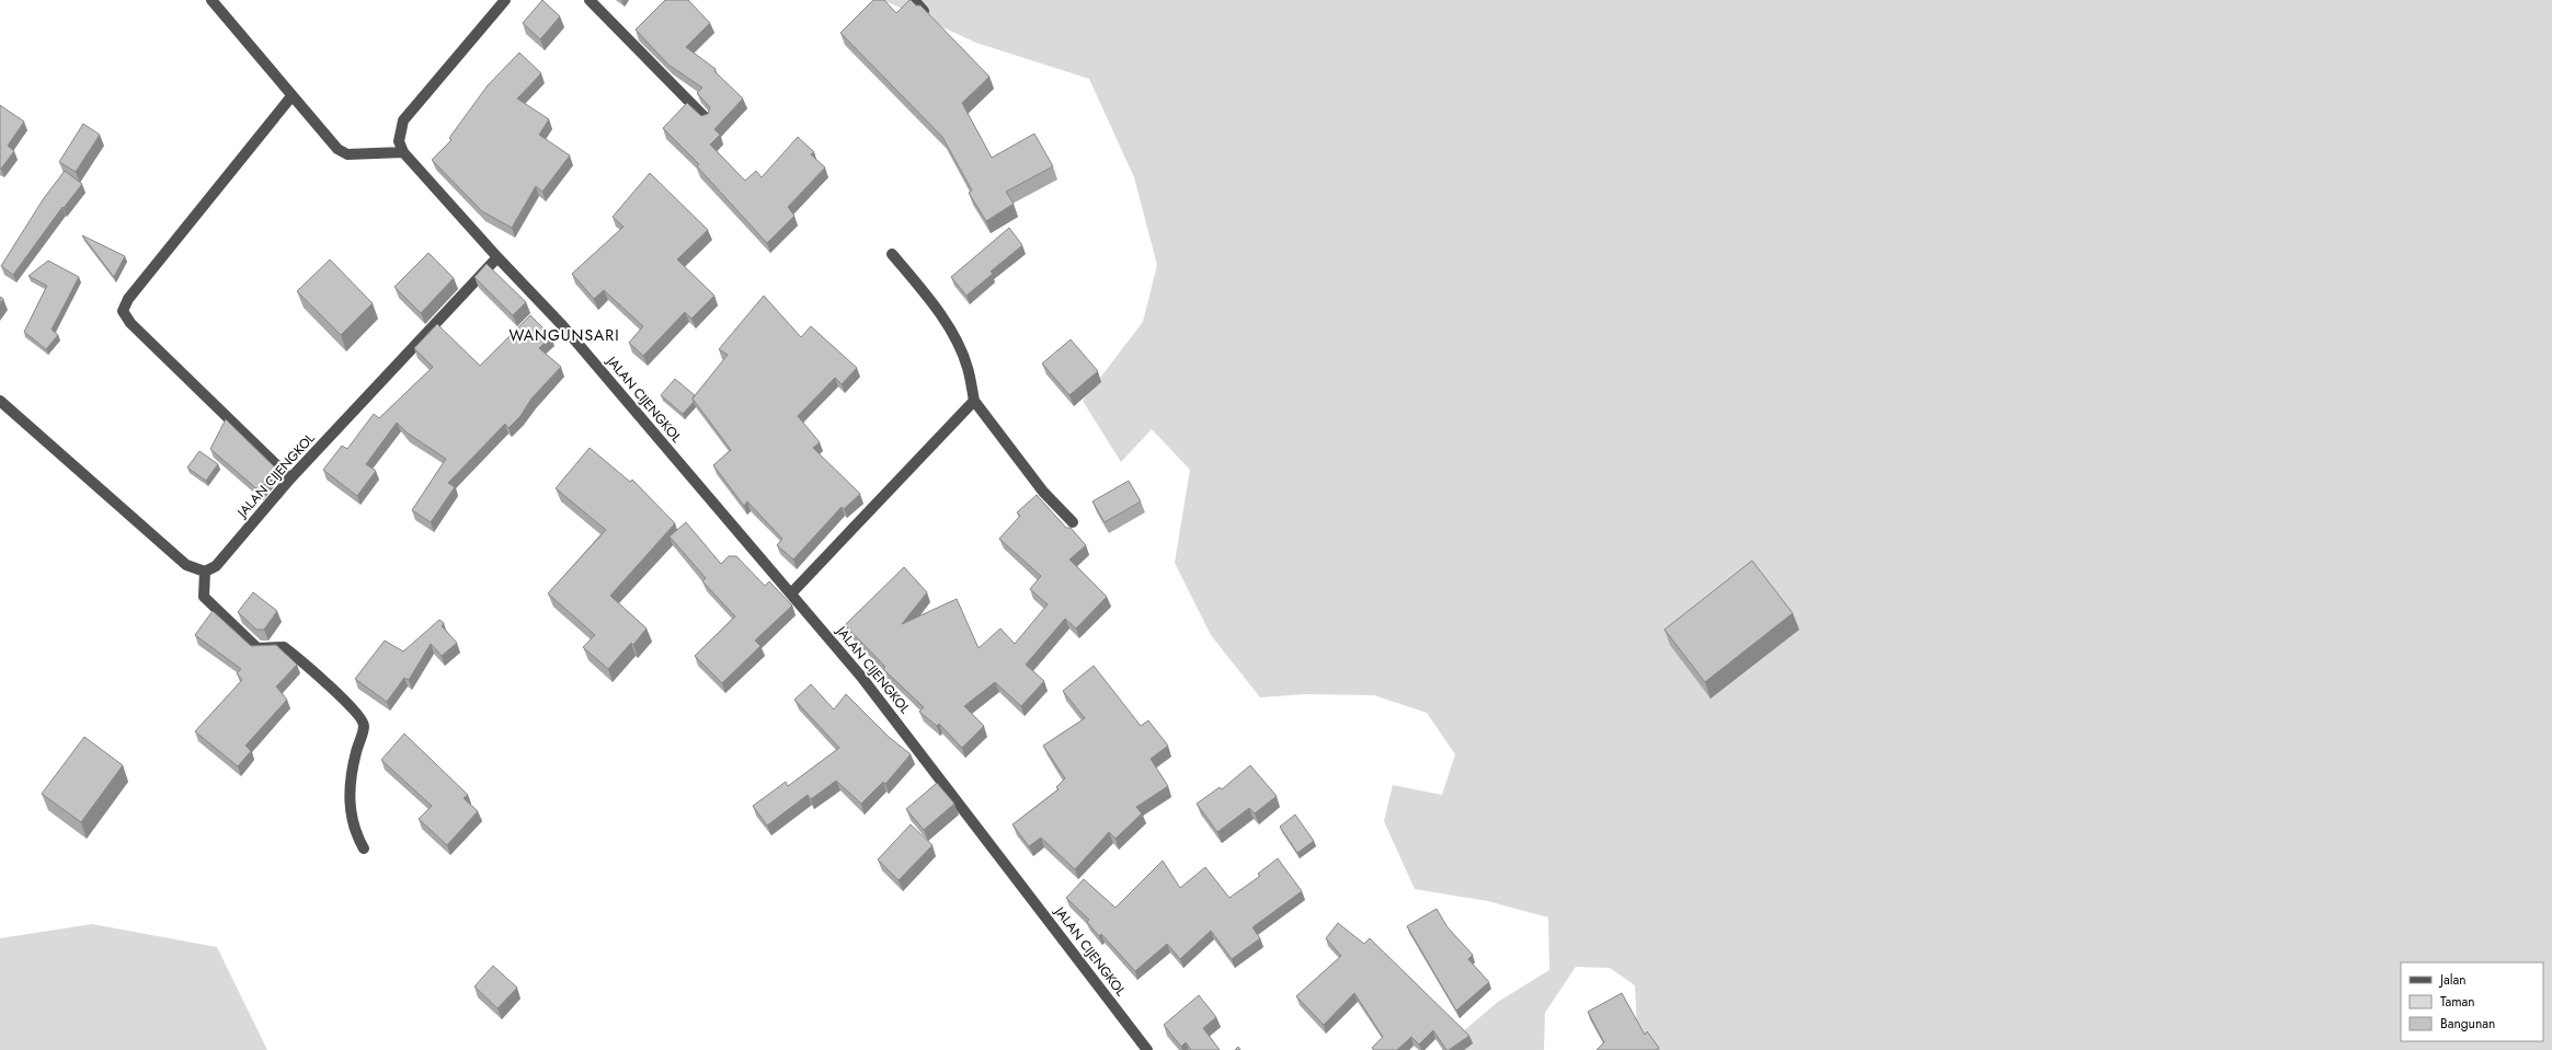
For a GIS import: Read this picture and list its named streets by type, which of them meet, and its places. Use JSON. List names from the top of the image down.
{
  "streets": {
    "street": ["JALAN CIJENGKOL"]
  },
  "districts": ["WANGUNSARI"],
  "legend": ["Jalan", "Taman", "Bangunan"]
}
